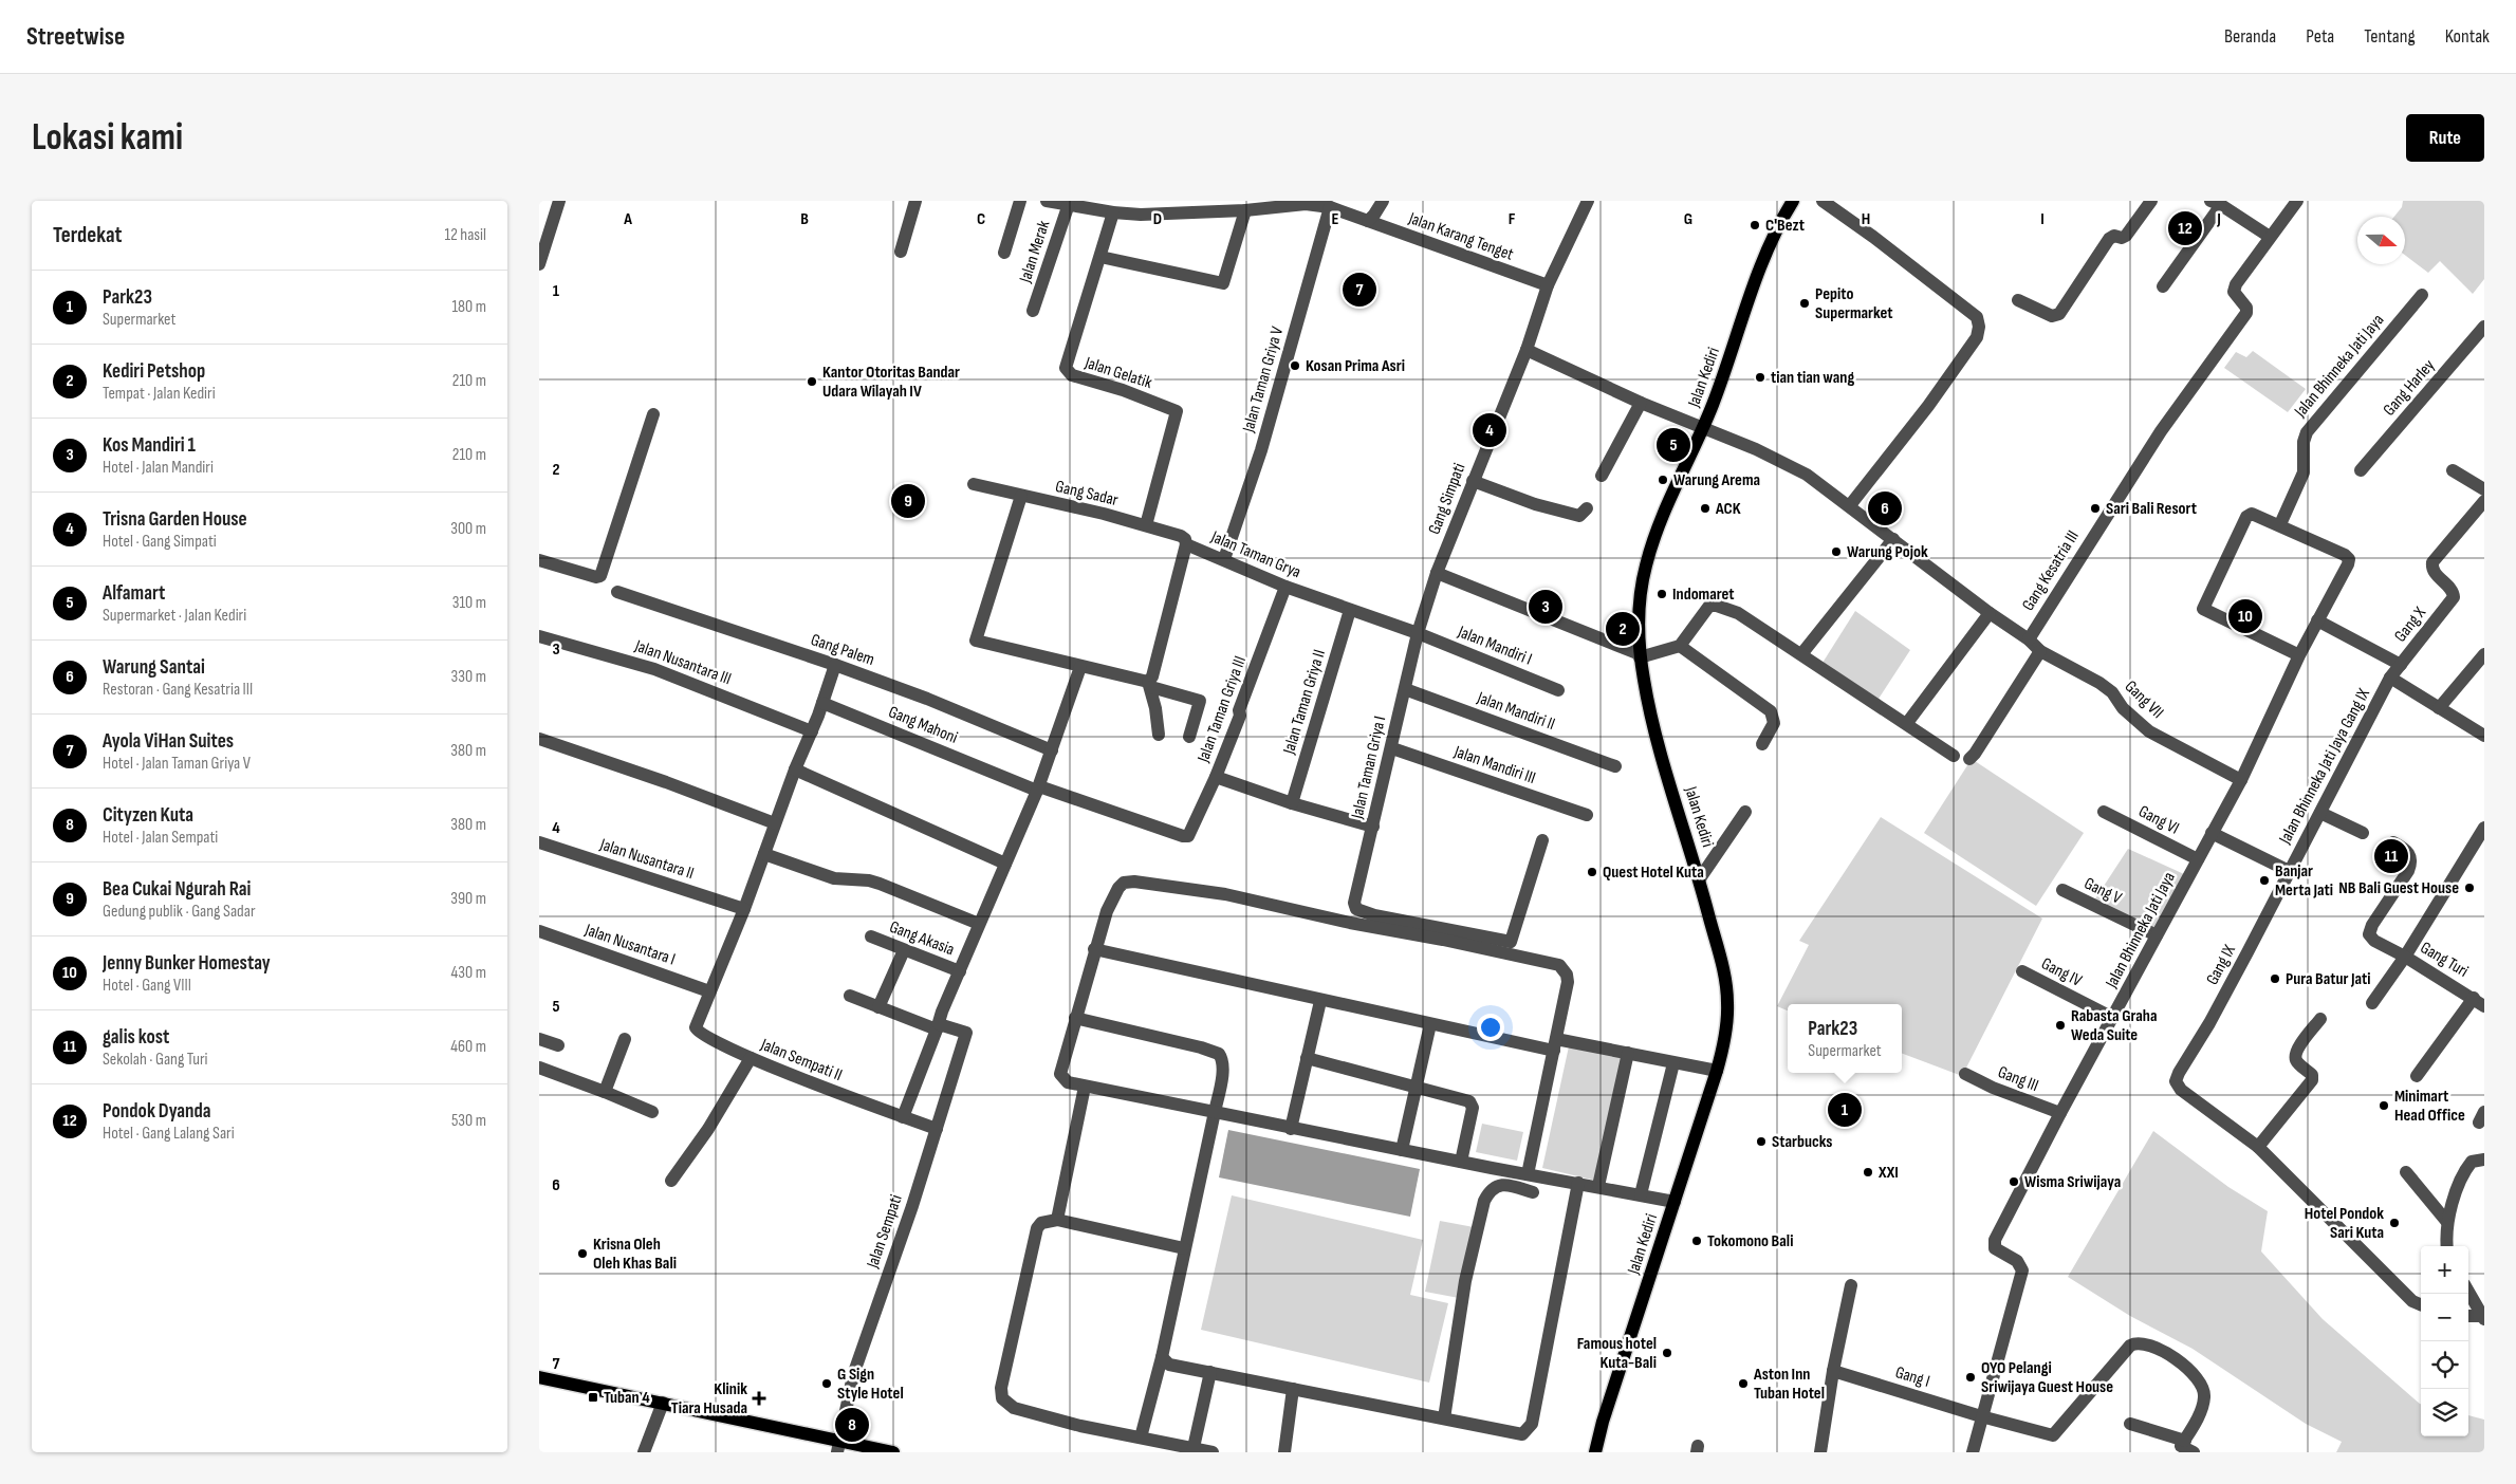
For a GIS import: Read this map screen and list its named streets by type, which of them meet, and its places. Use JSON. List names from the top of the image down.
{
  "streets": {
    "main road": ["Jalan Kediri"],
    "street": [
      "Jalan Karang Tenget",
      "Jalan Merak",
      "Jalan Bhinneka Jati Jaya",
      "Jalan Gelatik",
      "Jalan Taman Griya V",
      "Gang Harley",
      "Gang Sadar",
      "Gang Simpati",
      "Jalan Taman Grya",
      "Gang Kesatria III",
      "Gang X",
      "Jalan Mandiri I",
      "Gang Palem",
      "Jalan Nusantara III",
      "Gang VII",
      "Jalan Taman Griya II",
      "Jalan Taman Griya III",
      "Jalan Mandiri II",
      "Gang Mahoni",
      "Jalan Mandiri III",
      "Jalan Bhinneka Jati Jaya Gang IX",
      "Jalan Taman Griya I",
      "Gang VI",
      "Jalan Nusantara II",
      "Gang V",
      "Gang Akasia",
      "Jalan Nusantara I",
      "Gang Turi",
      "Gang IX",
      "Gang IV",
      "Jalan Sempati II",
      "Gang III",
      "Jalan Sempati",
      "Gang I"
    ]
  },
  "crossings": [
    ["Jalan Karang Tenget", "Jalan Merak"],
    ["Jalan Karang Tenget", "Jalan Gelatik"],
    ["Jalan Karang Tenget", "Jalan Taman Griya V"],
    ["Jalan Bhinneka Jati Jaya", "Gang VII"],
    ["Jalan Bhinneka Jati Jaya", "Gang VI"],
    ["Jalan Bhinneka Jati Jaya", "Gang V"],
    ["Jalan Bhinneka Jati Jaya", "Gang IV"],
    ["Jalan Bhinneka Jati Jaya", "Gang III"],
    ["Jalan Bhinneka Jati Jaya", "Gang I"],
    ["Jalan Gelatik", "Gang Sadar"],
    ["Jalan Kediri", "Gang Kesatria III"],
    ["Jalan Taman Griya V", "Jalan Taman Grya"],
    ["Gang Sadar", "Jalan Taman Grya"],
    ["Gang Simpati", "Jalan Taman Grya"],
    ["Gang Simpati", "Jalan Mandiri I"],
    ["Gang Simpati", "Jalan Taman Griya I"],
    ["Jalan Taman Grya", "Jalan Mandiri I"],
    ["Jalan Taman Grya", "Jalan Taman Griya II"],
    ["Jalan Taman Grya", "Jalan Taman Griya III"],
    ["Jalan Taman Grya", "Jalan Taman Griya I"],
    ["Gang Kesatria III", "Gang VII"],
    ["Gang X", "Jalan Bhinneka Jati Jaya Gang IX"],
    ["Jalan Mandiri I", "Jalan Taman Griya I"],
    ["Jalan Taman Griya II", "Jalan Taman Griya III"],
    ["Jalan Taman Griya III", "Gang Mahoni"],
    ["Jalan Taman Griya III", "Jalan Taman Griya I"],
    ["Jalan Mandiri II", "Jalan Taman Griya I"],
    ["Jalan Mandiri III", "Jalan Taman Griya I"],
    ["Jalan Bhinneka Jati Jaya Gang IX", "Gang IX"],
    ["Jalan Nusantara I", "Jalan Sempati II"],
    ["Jalan Sempati II", "Jalan Sempati"]
  ],
  "places": {
    "other": [
      "C'Bezt",
      "Pepito Supermarket",
      "Kosan Prima Asri",
      "tian tian wang",
      "Kantor Otoritas Bandar Udara Wilayah IV",
      "Warung Arema",
      "ACK",
      "Sari Bali Resort",
      "Warung Pojok",
      "Indomaret",
      "Quest Hotel Kuta",
      "Banjar Merta Jati",
      "NB Bali Guest House",
      "Pura Batur Jati",
      "Rabasta Graha Weda Suite",
      "Minimart Head Office",
      "Starbucks",
      "XXI",
      "Wisma Sriwijaya",
      "Hotel Pondok Sari Kuta",
      "Tokomono Bali",
      "Krisna Oleh Oleh Khas Bali",
      "Famous hotel Kuta-Bali",
      "OYO Pelangi Sriwijaya Guest House",
      "G Sign Style Hotel",
      "Aston Inn Tuban Hotel"
    ],
    "transit": ["Tuban 4"],
    "health": ["Klinik Tiara Husada"]
  },
  "north": "right",
  "page": {
    "header": "Streetwise",
    "nav": [
      "Beranda",
      "Peta",
      "Tentang",
      "Kontak"
    ],
    "buttons": "Rute",
    "title": "Lokasi kami",
    "heading": ["Terdekat", "12 hasil"],
    "pins": [
      "12",
      "7",
      "4",
      "5",
      "9",
      "6",
      "3",
      "10",
      "2",
      "11",
      "1",
      "8"
    ],
    "list": [
      {
        "mark": "1",
        "name": "Park23",
        "note": "Supermarket",
        "value": "180 m"
      },
      {
        "mark": "2",
        "name": "Kediri Petshop",
        "note": "Tempat · Jalan Kediri",
        "value": "210 m"
      },
      {
        "mark": "3",
        "name": "Kos Mandiri 1",
        "note": "Hotel · Jalan Mandiri",
        "value": "210 m"
      },
      {
        "mark": "4",
        "name": "Trisna Garden House",
        "note": "Hotel · Gang Simpati",
        "value": "300 m"
      },
      {
        "mark": "5",
        "name": "Alfamart",
        "note": "Supermarket · Jalan Kediri",
        "value": "310 m"
      },
      {
        "mark": "6",
        "name": "Warung Santai",
        "note": "Restoran · Gang Kesatria III",
        "value": "330 m"
      },
      {
        "mark": "7",
        "name": "Ayola ViHan Suites",
        "note": "Hotel · Jalan Taman Griya V",
        "value": "380 m"
      },
      {
        "mark": "8",
        "name": "Cityzen Kuta",
        "note": "Hotel · Jalan Sempati",
        "value": "380 m"
      },
      {
        "mark": "9",
        "name": "Bea Cukai Ngurah Rai",
        "note": "Gedung publik · Gang Sadar",
        "value": "390 m"
      },
      {
        "mark": "10",
        "name": "Jenny Bunker Homestay",
        "note": "Hotel · Gang VIII",
        "value": "430 m"
      },
      {
        "mark": "11",
        "name": "galis kost",
        "note": "Sekolah · Gang Turi",
        "value": "460 m"
      },
      {
        "mark": "12",
        "name": "Pondok Dyanda",
        "note": "Hotel · Gang Lalang Sari",
        "value": "530 m"
      }
    ],
    "popup": ["Park23", "Supermarket"],
    "map_buttons": ["+", "−"]
  },
  "grid": {
    "columns": [
      "A",
      "B",
      "C",
      "D",
      "E",
      "F",
      "G",
      "H",
      "I",
      "J"
    ],
    "rows": [
      "1",
      "2",
      "3",
      "4",
      "5",
      "6",
      "7"
    ]
  }
}
